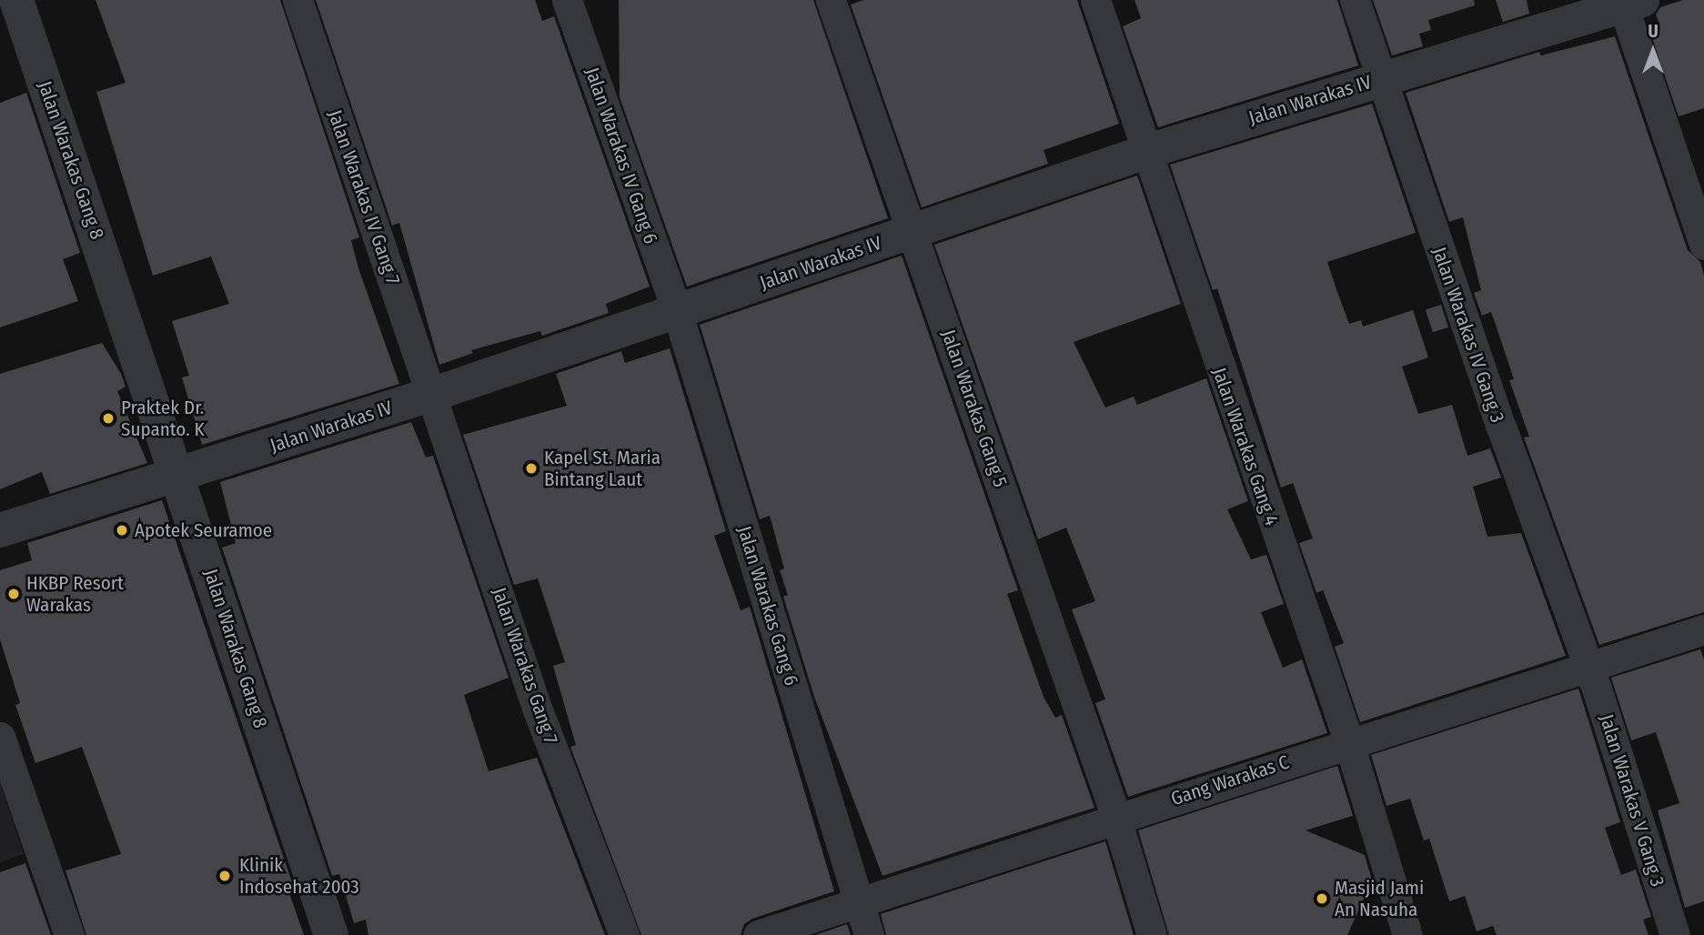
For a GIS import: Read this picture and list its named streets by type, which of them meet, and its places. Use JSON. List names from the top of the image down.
{
  "streets": {
    "street": [
      "Jalan Warakas IV",
      "Jalan Warakas IV Gang 6",
      "Jalan Warakas Gang 8",
      "Jalan Warakas IV Gang 7",
      "Jalan Warakas IV Gang 3",
      "Jalan Warakas Gang 5",
      "Jalan Warakas Gang 4",
      "Jalan Warakas Gang 6",
      "Jalan Warakas Gang 7",
      "Gang Warakas C",
      "Jalan Warakas V Gang 3"
    ]
  },
  "crossings": [
    ["Jalan Warakas IV", "Jalan Warakas IV Gang 6"],
    ["Jalan Warakas IV", "Jalan Warakas Gang 8"],
    ["Jalan Warakas IV", "Jalan Warakas IV Gang 7"],
    ["Jalan Warakas IV", "Jalan Warakas IV Gang 3"],
    ["Jalan Warakas IV", "Jalan Warakas Gang 5"],
    ["Jalan Warakas IV", "Jalan Warakas Gang 4"],
    ["Jalan Warakas IV", "Jalan Warakas Gang 6"],
    ["Jalan Warakas IV", "Jalan Warakas Gang 7"],
    ["Jalan Warakas IV Gang 6", "Jalan Warakas Gang 6"],
    ["Jalan Warakas IV Gang 7", "Jalan Warakas Gang 7"],
    ["Jalan Warakas IV Gang 3", "Gang Warakas C"],
    ["Jalan Warakas IV Gang 3", "Jalan Warakas V Gang 3"],
    ["Jalan Warakas Gang 5", "Gang Warakas C"],
    ["Jalan Warakas Gang 4", "Gang Warakas C"],
    ["Jalan Warakas Gang 6", "Gang Warakas C"],
    ["Gang Warakas C", "Jalan Warakas V Gang 3"]
  ],
  "places": [
    "Praktek Dr. Supanto. K",
    "Kapel St. Maria Bintang Laut",
    "Apotek Seuramoe",
    "HKBP Resort Warakas",
    "Klinik Indosehat 2003",
    "Masjid Jami An Nasuha"
  ],
  "north": "top"
}
